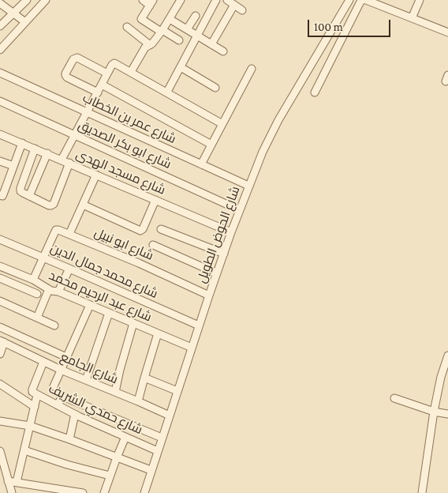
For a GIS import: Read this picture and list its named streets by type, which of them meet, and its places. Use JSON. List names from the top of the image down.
{
  "streets": {
    "street": [
      "شارع عمر بن الخطاب",
      "شارع ابو بكر الصديق",
      "شارع مسجد الهدى",
      "شارع الحوض الطويل",
      "شارع ابو نبيل",
      "شارع محمد جمال الدين",
      "شارع عبد الرحيم محمد",
      "شارع الجامع",
      "شارع حمدي الشريف"
    ]
  },
  "crossings": [
    ["شارع عمر بن الخطاب", "شارع الحوض الطويل"],
    ["شارع ابو بكر الصديق", "شارع الحوض الطويل"],
    ["شارع مسجد الهدى", "شارع الحوض الطويل"],
    ["شارع الحوض الطويل", "شارع ابو نبيل"],
    ["شارع الحوض الطويل", "شارع محمد جمال الدين"],
    ["شارع الحوض الطويل", "شارع عبد الرحيم محمد"],
    ["شارع الحوض الطويل", "شارع الجامع"],
    ["شارع الحوض الطويل", "شارع حمدي الشريف"],
    ["شارع ابو نبيل", "شارع محمد جمال الدين"],
    ["شارع الجامع", "شارع حمدي الشريف"]
  ],
  "scale_bar": "100 m"
}
